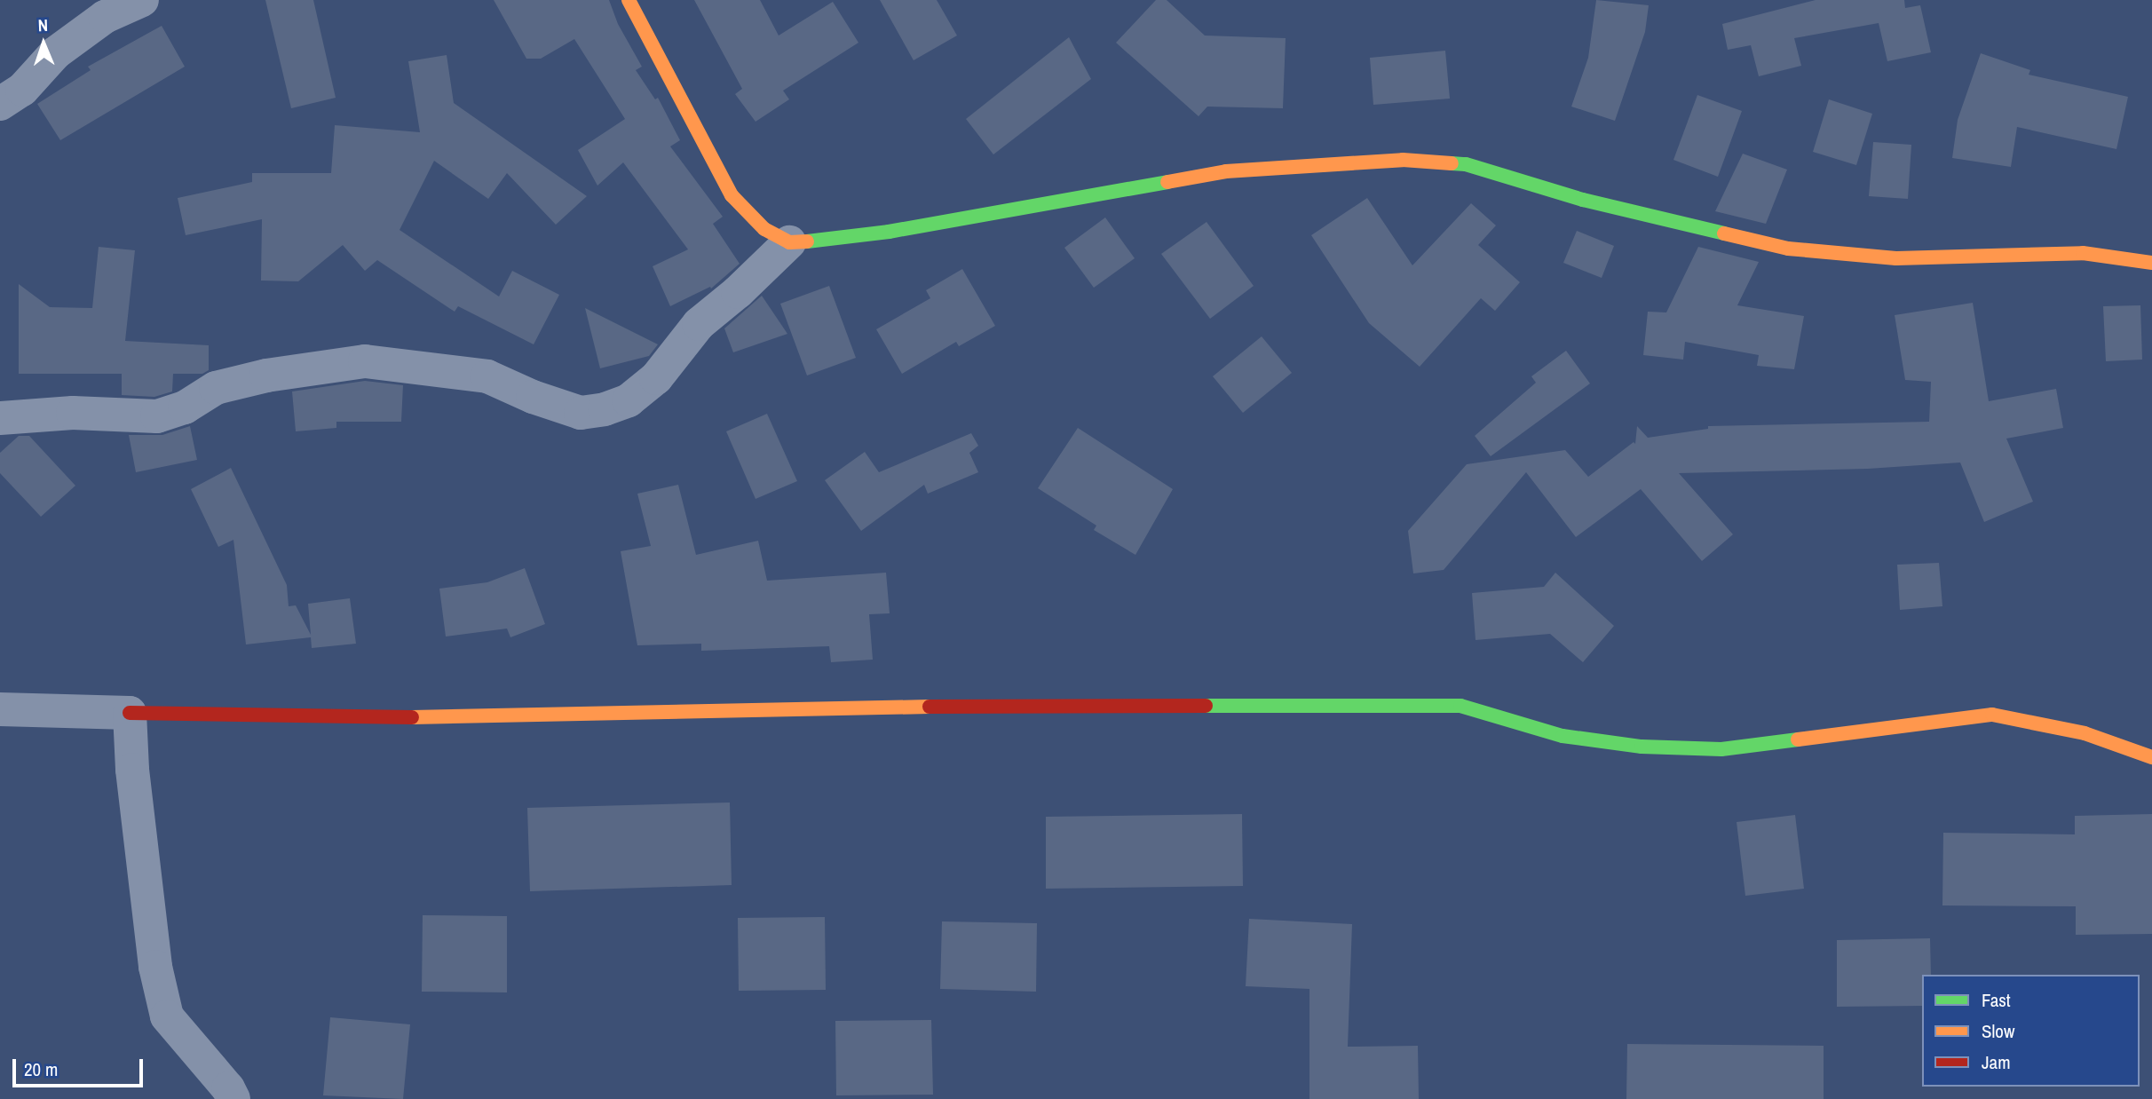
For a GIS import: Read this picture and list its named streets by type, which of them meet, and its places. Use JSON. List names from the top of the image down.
{
  "legend": ["Fast", "Slow", "Jam"],
  "scale_bar": "20 m",
  "north": "top"
}
